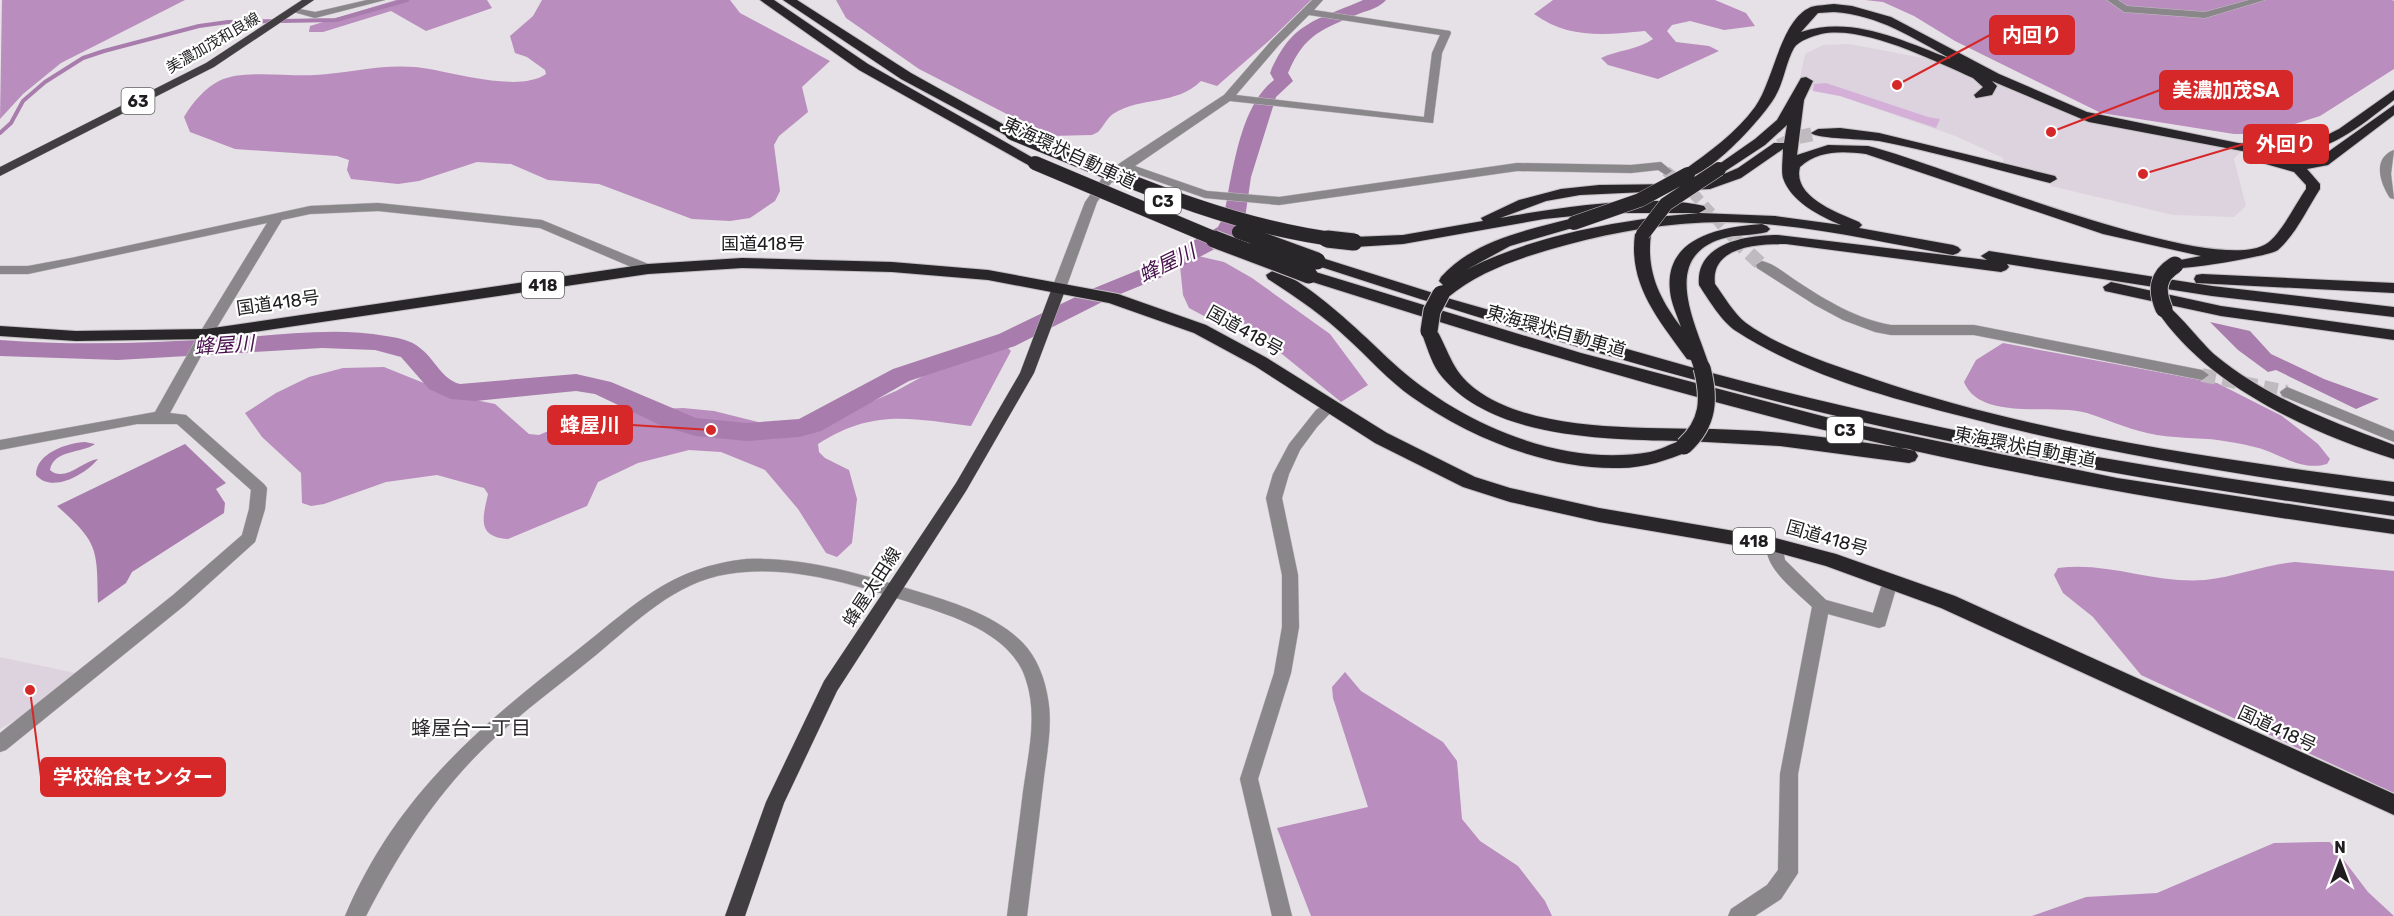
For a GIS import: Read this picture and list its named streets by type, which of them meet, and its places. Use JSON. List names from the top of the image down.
{
  "streets": {
    "highway": [
      "東海環状自動車道",
      "C3",
      "国道418号",
      "418"
    ],
    "main road": ["美濃加茂和良線", "63", "蜂屋太田線"]
  },
  "crossings": [
    ["国道418号", "蜂屋太田線"]
  ],
  "districts": ["蜂屋台一丁目"],
  "water": ["蜂屋川"],
  "places": [
    "内回り",
    "美濃加茂SA",
    "外回り",
    "蜂屋川",
    "学校給食センター"
  ],
  "north": "top"
}
